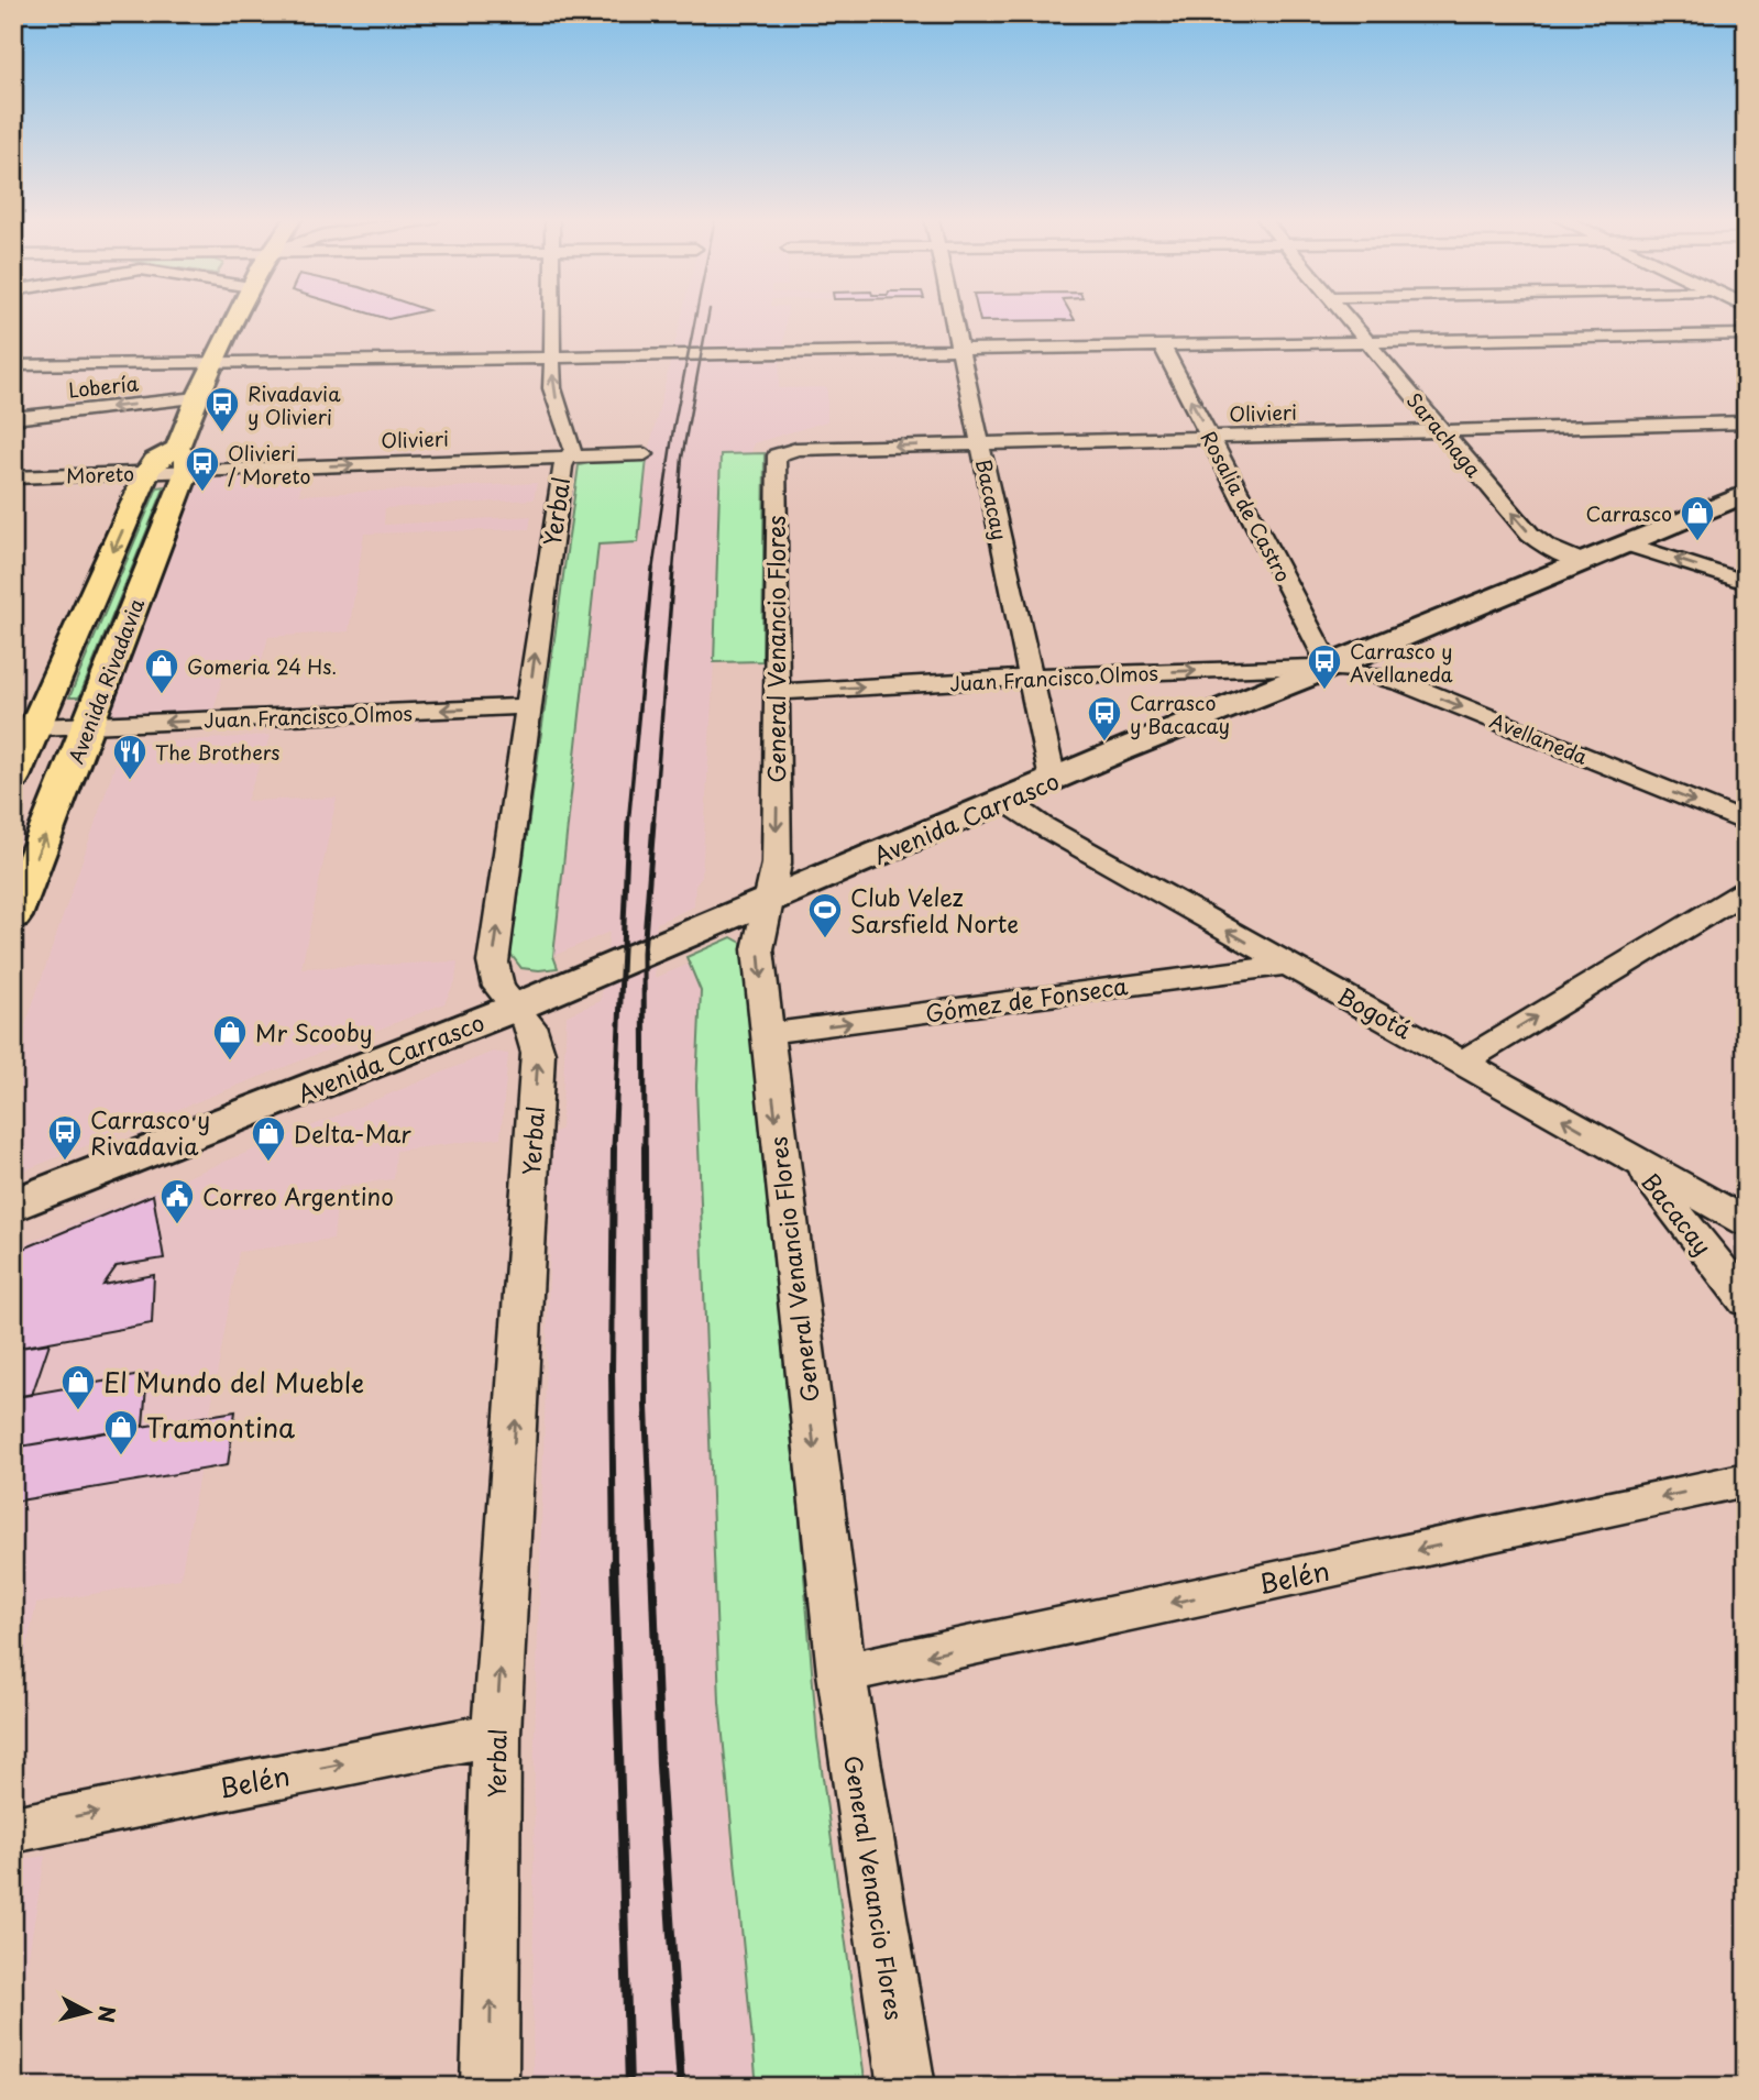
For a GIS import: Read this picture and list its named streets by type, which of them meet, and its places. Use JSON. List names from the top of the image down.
{
  "streets": {
    "main road": ["Avenida Rivadavia", "Avenida Carrasco"],
    "street": [
      "Lobería",
      "Olivieri",
      "Sarachaga",
      "Moreto",
      "Bacacay",
      "Rosalia de Castro",
      "Yerbal",
      "General Venancio Flores",
      "Juan Francisco Olmos",
      "Avellaneda",
      "Gómez de Fonseca",
      "Bogotá",
      "Belén"
    ]
  },
  "crossings": [
    ["Lobería", "Avenida Rivadavia"],
    ["Olivieri", "Sarachaga"],
    ["Olivieri", "Bacacay"],
    ["Olivieri", "Rosalia de Castro"],
    ["Olivieri", "Yerbal"],
    ["Olivieri", "General Venancio Flores"],
    ["Olivieri", "Avenida Rivadavia"],
    ["Sarachaga", "Avenida Carrasco"],
    ["Moreto", "Avenida Rivadavia"],
    ["Bacacay", "Juan Francisco Olmos"],
    ["Bacacay", "Avenida Carrasco"],
    ["Bacacay", "Bogotá"],
    ["Rosalia de Castro", "Juan Francisco Olmos"],
    ["Rosalia de Castro", "Avellaneda"],
    ["Rosalia de Castro", "Avenida Carrasco"],
    ["Yerbal", "Juan Francisco Olmos"],
    ["Yerbal", "Avenida Carrasco"],
    ["Yerbal", "Belén"],
    ["General Venancio Flores", "Juan Francisco Olmos"],
    ["General Venancio Flores", "Avenida Carrasco"],
    ["General Venancio Flores", "Gómez de Fonseca"],
    ["General Venancio Flores", "Belén"],
    ["Juan Francisco Olmos", "Avenida Rivadavia"],
    ["Juan Francisco Olmos", "Avellaneda"],
    ["Juan Francisco Olmos", "Avenida Carrasco"],
    ["Avellaneda", "Avenida Carrasco"],
    ["Avenida Carrasco", "Bogotá"],
    ["Gómez de Fonseca", "Bogotá"]
  ],
  "one_way": [
    "Sarachaga",
    "Yerbal",
    "General Venancio Flores",
    "Avellaneda",
    "Gómez de Fonseca",
    "Bogotá"
  ],
  "places": {
    "bus stop": [
      "Rivadavia y Olivieri",
      "Olivieri / Moreto",
      "Carrasco y Avellaneda",
      "Carrasco y Bacacay",
      "Carrasco y Rivadavia"
    ],
    "shop": [
      "Carrasco",
      "Gomeria 24 Hs.",
      "Mr Scooby",
      "Delta-Mar",
      "El Mundo del Mueble",
      "Tramontina"
    ],
    "restaurant": ["The Brothers"],
    "sports": ["Club Velez Sarsfield Norte"],
    "public building": ["Correo Argentino"]
  },
  "north": "right"
}
